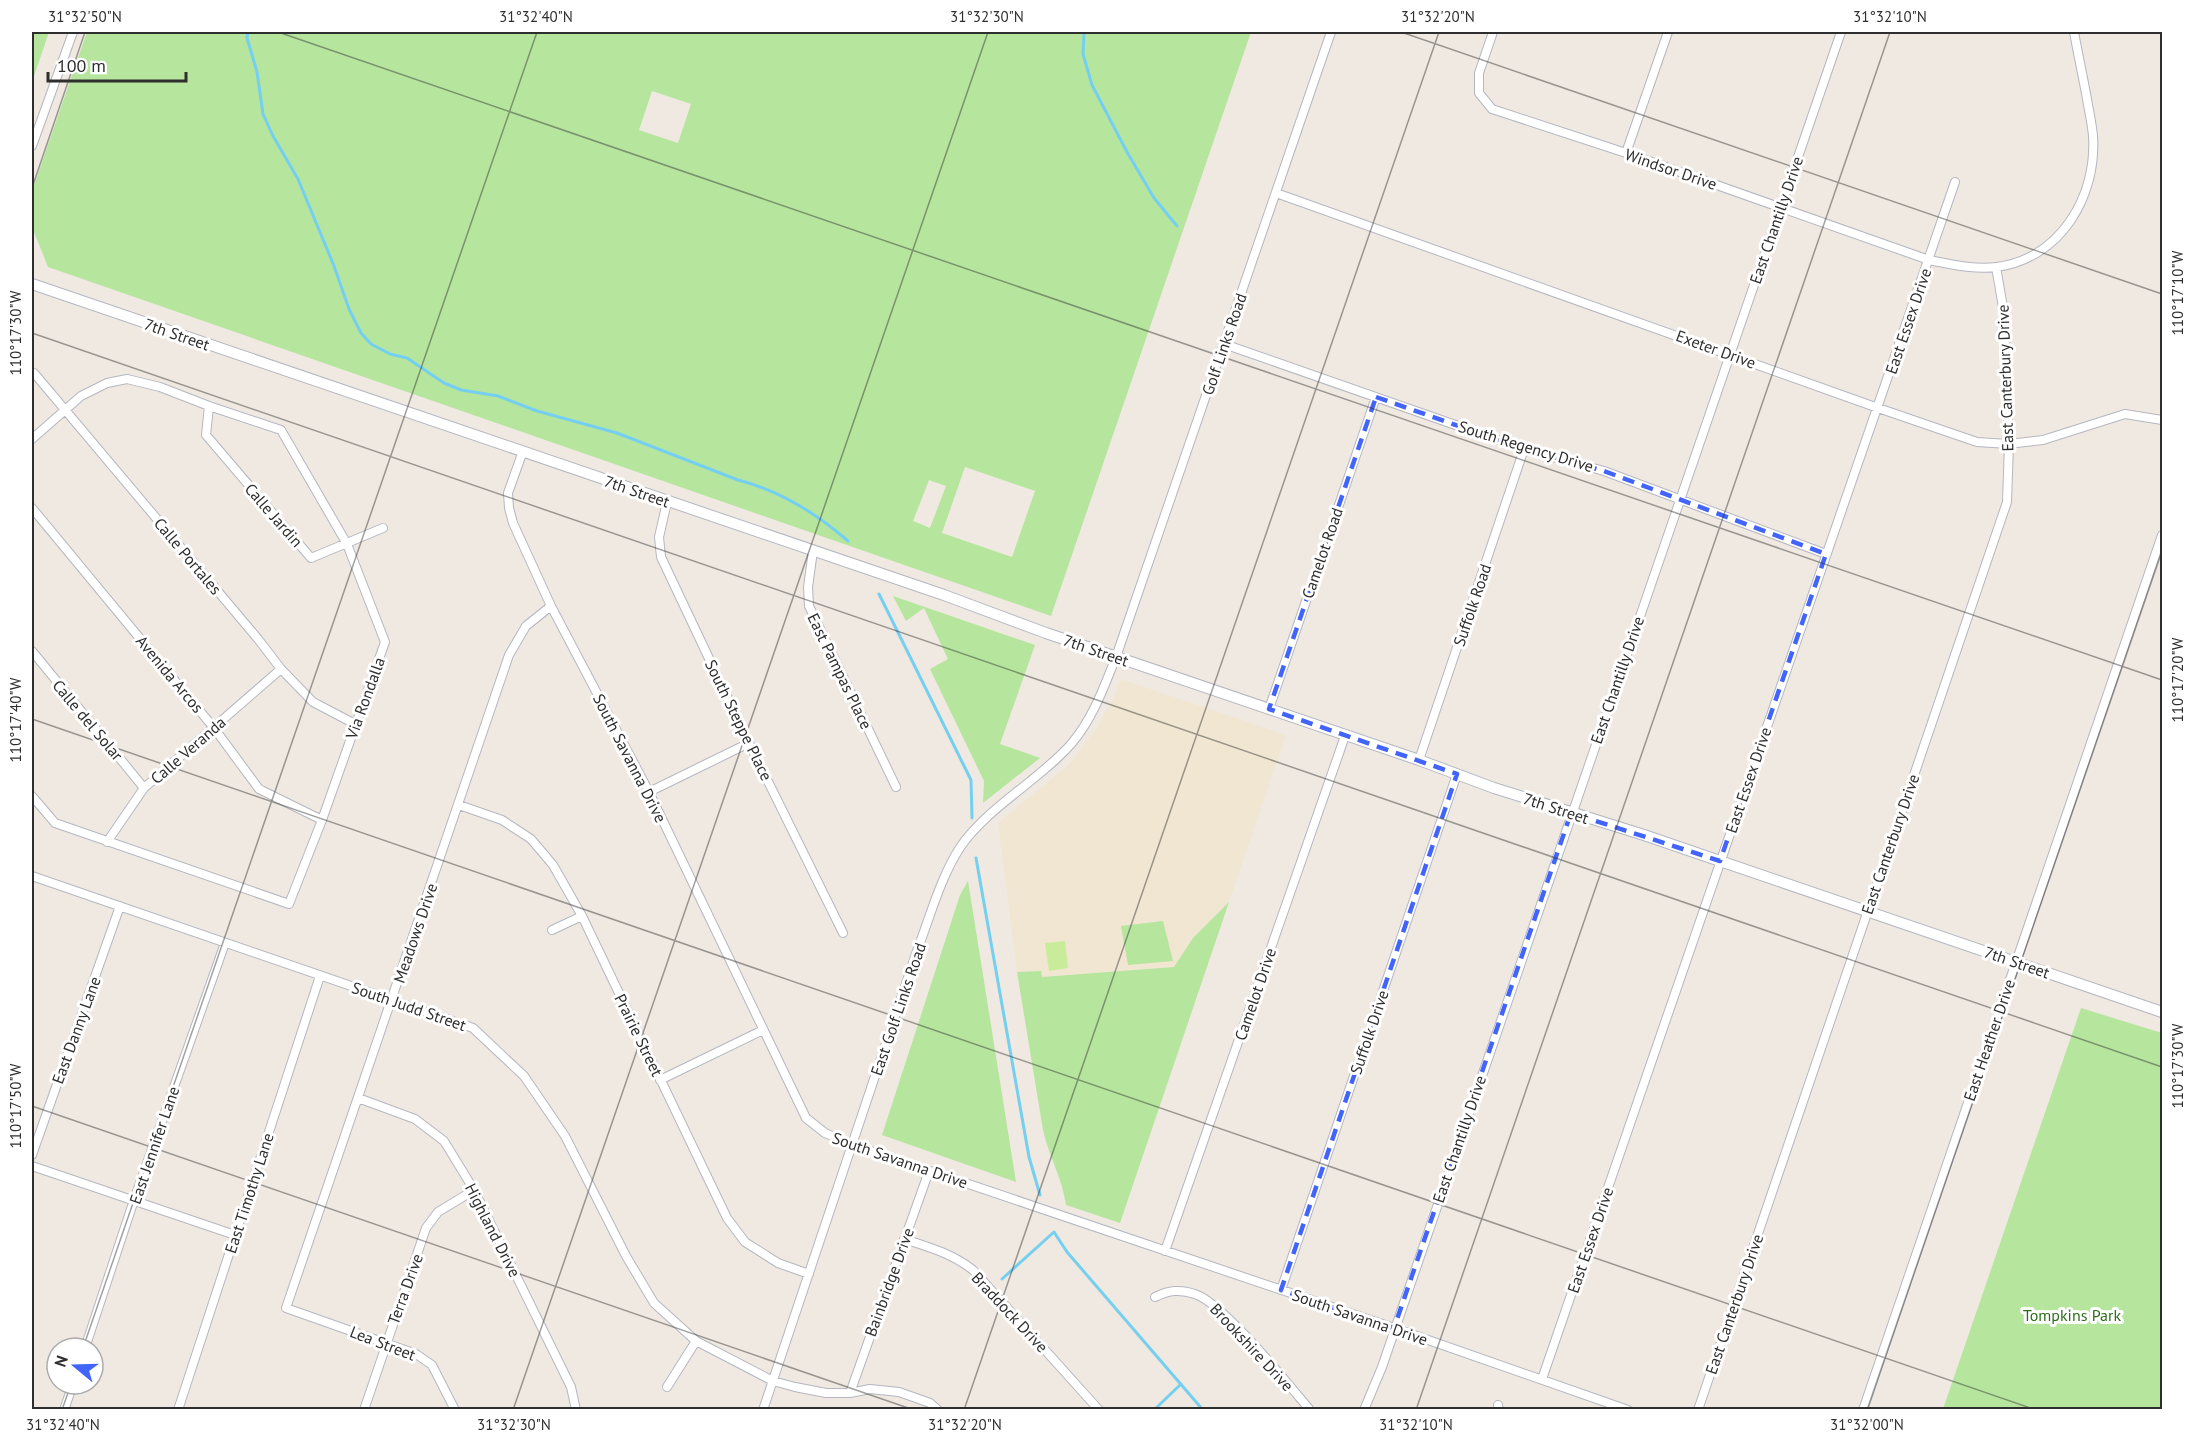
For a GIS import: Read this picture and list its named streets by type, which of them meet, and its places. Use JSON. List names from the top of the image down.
{
  "streets": {
    "main road": ["7th Street"],
    "street": [
      "Windsor Drive",
      "East Chantilly Drive",
      "East Essex Drive",
      "Golf Links Road",
      "Exeter Drive",
      "East Canterbury Drive",
      "South Regency Drive",
      "Calle Jardin",
      "Camelot Road",
      "Calle Portales",
      "Suffolk Road",
      "East Pampas Place",
      "Avenida Arcos",
      "Via Rondalla",
      "Calle del Solar",
      "South Steppe Place",
      "Calle Veranda",
      "South Savanna Drive",
      "Meadows Drive",
      "Camelot Drive",
      "South Judd Street",
      "East Golf Links Road",
      "East Danny Lane",
      "Suffolk Drive",
      "Prairie Street",
      "East Heather Drive",
      "East Jennifer Lane",
      "East Timothy Lane",
      "Highland Drive",
      "Bainbridge Drive",
      "Terra Drive",
      "Braddock Drive",
      "Lea Street",
      "Brookshire Drive"
    ]
  },
  "crossings": [
    ["Windsor Drive", "East Chantilly Drive"],
    ["Windsor Drive", "East Essex Drive"],
    ["Windsor Drive", "East Canterbury Drive"],
    ["East Chantilly Drive", "7th Street"],
    ["East Chantilly Drive", "Exeter Drive"],
    ["East Chantilly Drive", "South Regency Drive"],
    ["East Chantilly Drive", "South Savanna Drive"],
    ["East Essex Drive", "7th Street"],
    ["East Essex Drive", "Exeter Drive"],
    ["East Essex Drive", "South Regency Drive"],
    ["East Essex Drive", "South Savanna Drive"],
    ["7th Street", "Golf Links Road"],
    ["7th Street", "East Canterbury Drive"],
    ["7th Street", "Camelot Road"],
    ["7th Street", "Suffolk Road"],
    ["7th Street", "East Pampas Place"],
    ["7th Street", "South Steppe Place"],
    ["7th Street", "South Savanna Drive"],
    ["7th Street", "Camelot Drive"],
    ["7th Street", "East Golf Links Road"],
    ["7th Street", "Suffolk Drive"],
    ["7th Street", "East Heather Drive"],
    ["Golf Links Road", "Exeter Drive"],
    ["Golf Links Road", "South Regency Drive"],
    ["Golf Links Road", "East Golf Links Road"],
    ["Exeter Drive", "East Canterbury Drive"],
    ["South Regency Drive", "Camelot Road"],
    ["South Regency Drive", "Suffolk Road"],
    ["Calle Jardin", "Via Rondalla"],
    ["Calle Portales", "Via Rondalla"],
    ["Calle Portales", "Calle Veranda"],
    ["Avenida Arcos", "Via Rondalla"],
    ["Avenida Arcos", "Calle Veranda"],
    ["Via Rondalla", "Calle Veranda"],
    ["Calle del Solar", "Calle Veranda"],
    ["South Savanna Drive", "Meadows Drive"],
    ["South Savanna Drive", "Camelot Drive"],
    ["South Savanna Drive", "East Golf Links Road"],
    ["South Savanna Drive", "Suffolk Drive"],
    ["South Savanna Drive", "Bainbridge Drive"],
    ["Meadows Drive", "South Judd Street"],
    ["Meadows Drive", "Prairie Street"],
    ["Meadows Drive", "Highland Drive"],
    ["Meadows Drive", "Lea Street"],
    ["South Judd Street", "East Golf Links Road"],
    ["South Judd Street", "East Danny Lane"],
    ["South Judd Street", "East Jennifer Lane"],
    ["South Judd Street", "East Timothy Lane"],
    ["South Judd Street", "Bainbridge Drive"],
    ["East Golf Links Road", "Prairie Street"],
    ["Highland Drive", "Terra Drive"],
    ["Bainbridge Drive", "Braddock Drive"],
    ["Terra Drive", "Lea Street"]
  ],
  "parks": ["Tompkins Park"],
  "scale_bar": "100 m",
  "north": "left",
  "coordinates": [
    "31°32'50\"N",
    "31°32'40\"N",
    "31°32'30\"N",
    "31°32'20\"N",
    "31°32'10\"N",
    "110°17'10\"W",
    "110°17'30\"W",
    "110°17'20\"W",
    "110°17'40\"W",
    "110°17'50\"W",
    "31°32'00\"N"
  ]
}
